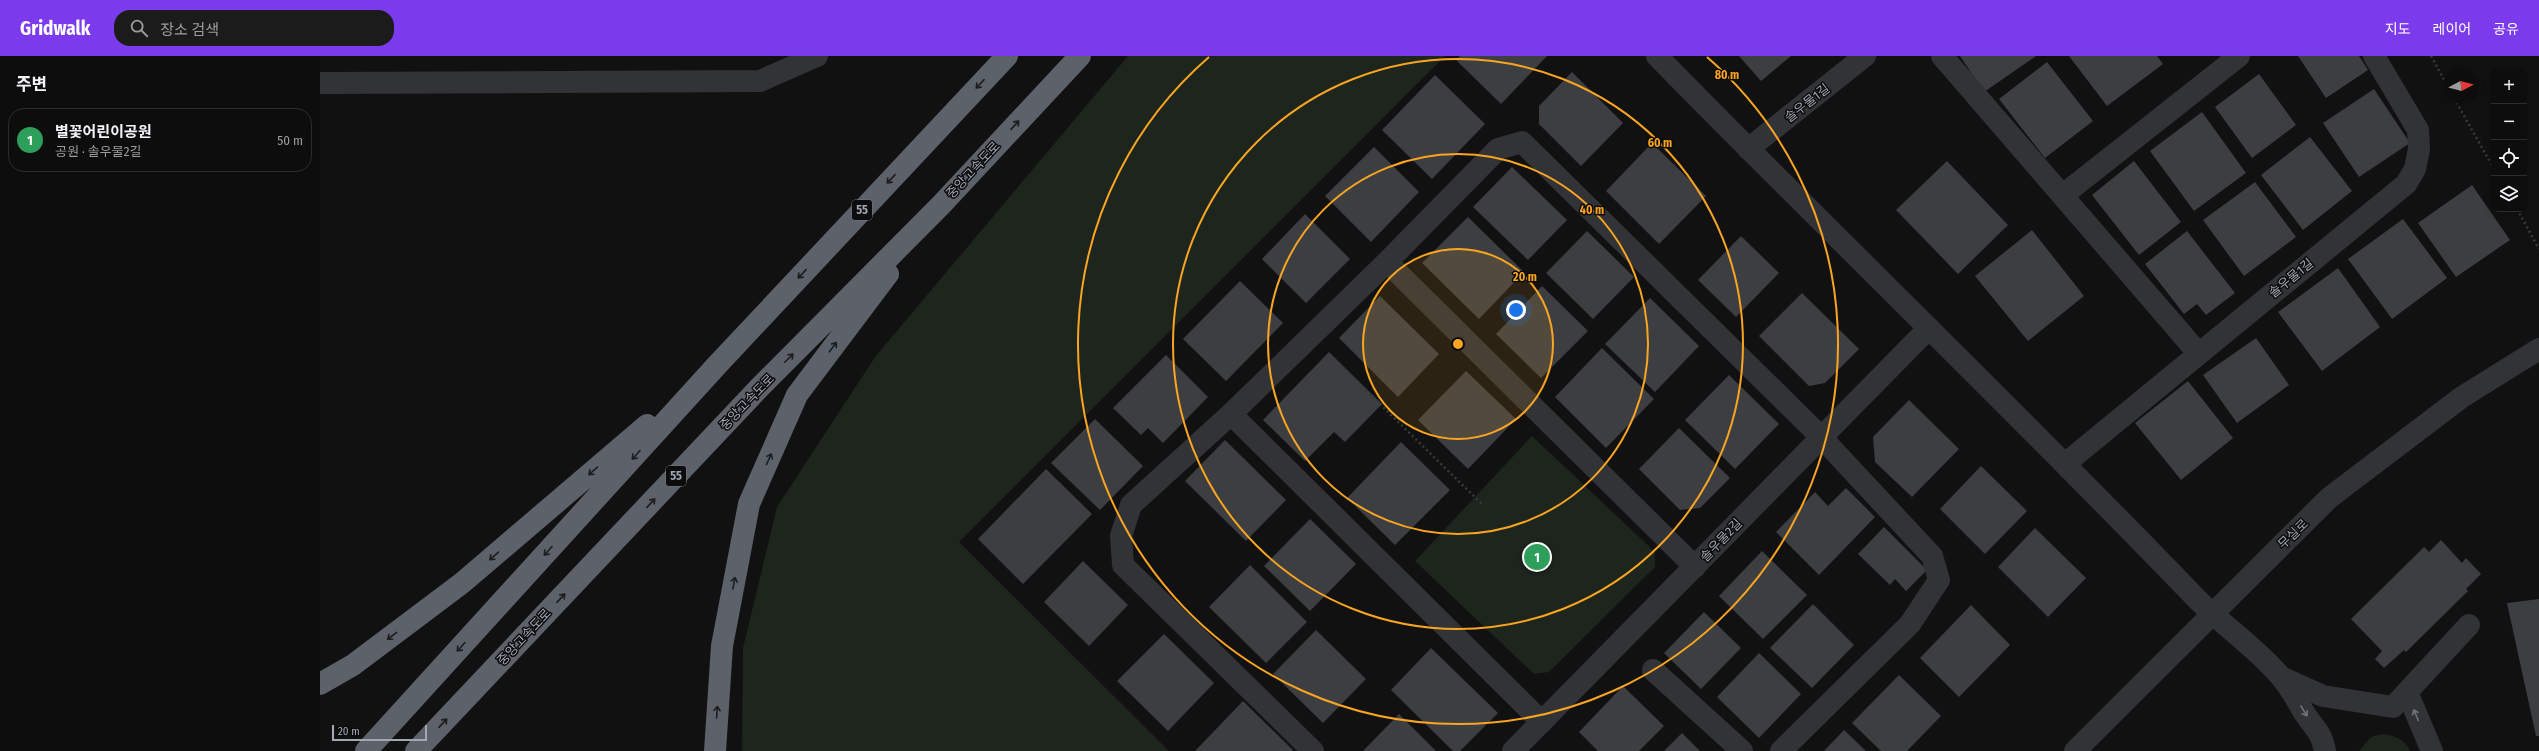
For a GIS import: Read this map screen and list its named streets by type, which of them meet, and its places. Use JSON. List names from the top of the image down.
{
  "streets": {
    "highway": ["중앙고속도로", "55"],
    "street": ["솔우물1길", "무실로", "솔우물2길"]
  },
  "scale_bar": "20 m",
  "north": "right",
  "page": {
    "header": "Gridwalk",
    "search": "장소 검색",
    "nav": ["지도", "레이어", "공유"],
    "heading": "주변",
    "map_buttons": ["+", "−"],
    "list": [
      {
        "mark": "1",
        "name": "별꽃어린이공원",
        "note": "공원 · 솔우물2길",
        "value": "50 m"
      }
    ],
    "pins": "1",
    "scale": "20 m"
  },
  "rings": [
    "80 m",
    "60 m",
    "40 m",
    "20 m"
  ]
}
